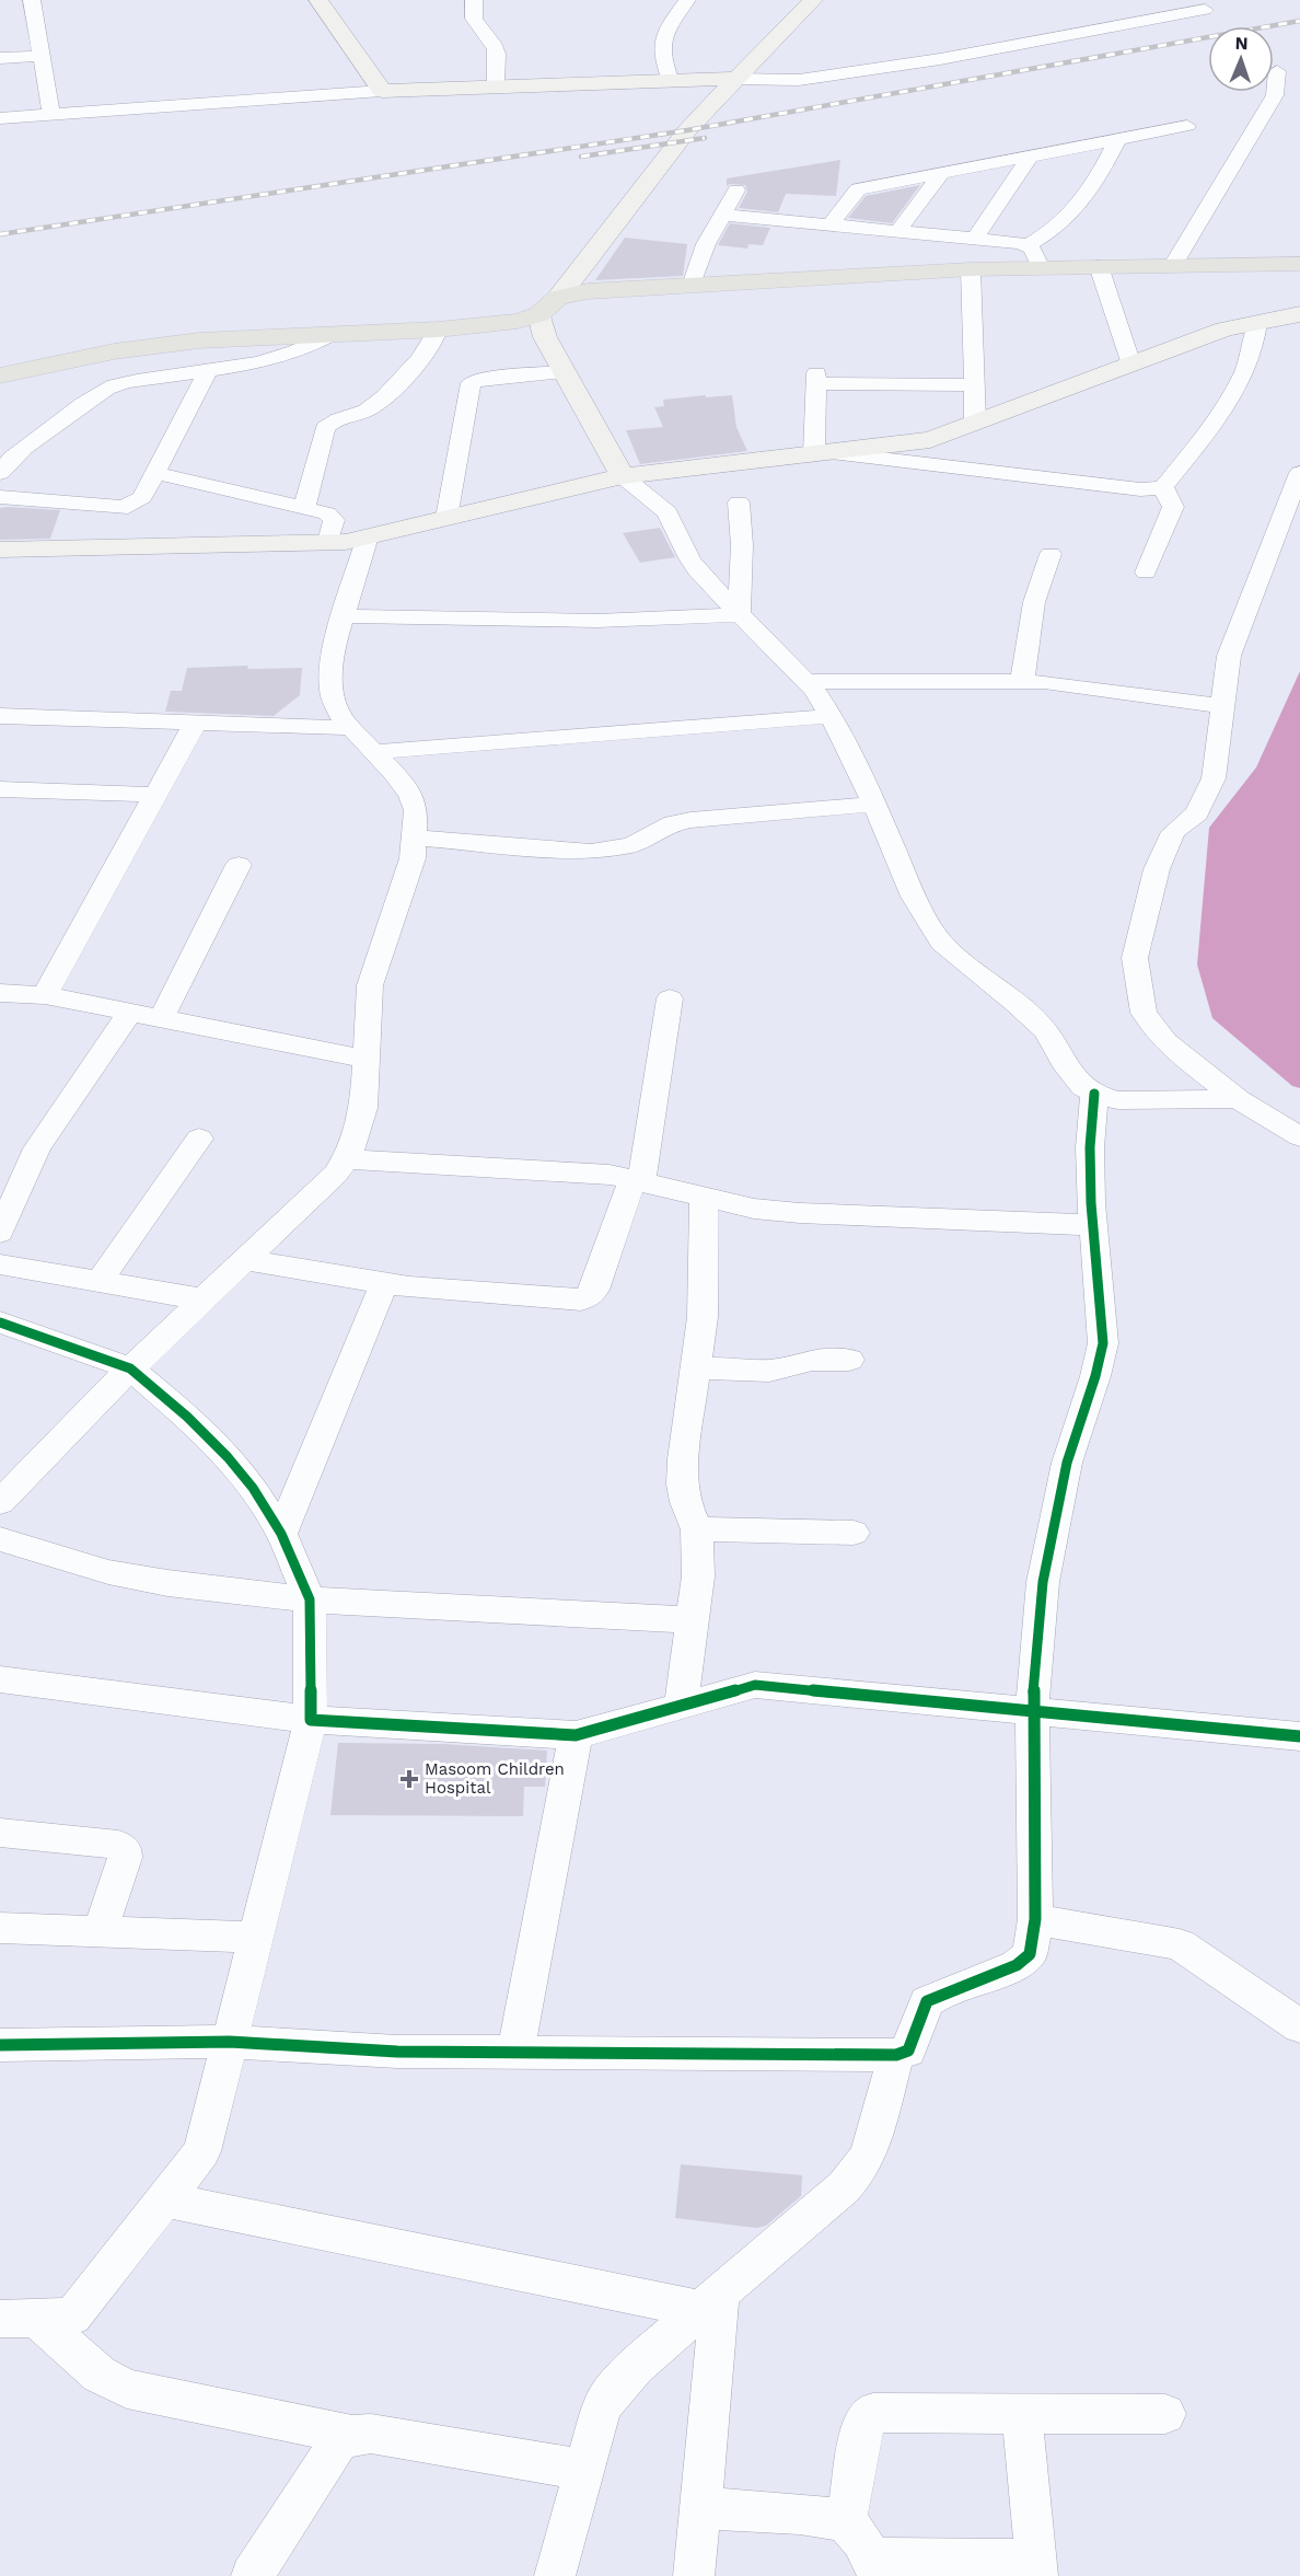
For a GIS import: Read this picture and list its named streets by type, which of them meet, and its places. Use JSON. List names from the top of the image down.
{
  "places": {
    "health": ["Masoom Children Hospital"]
  },
  "north": "top"
}
